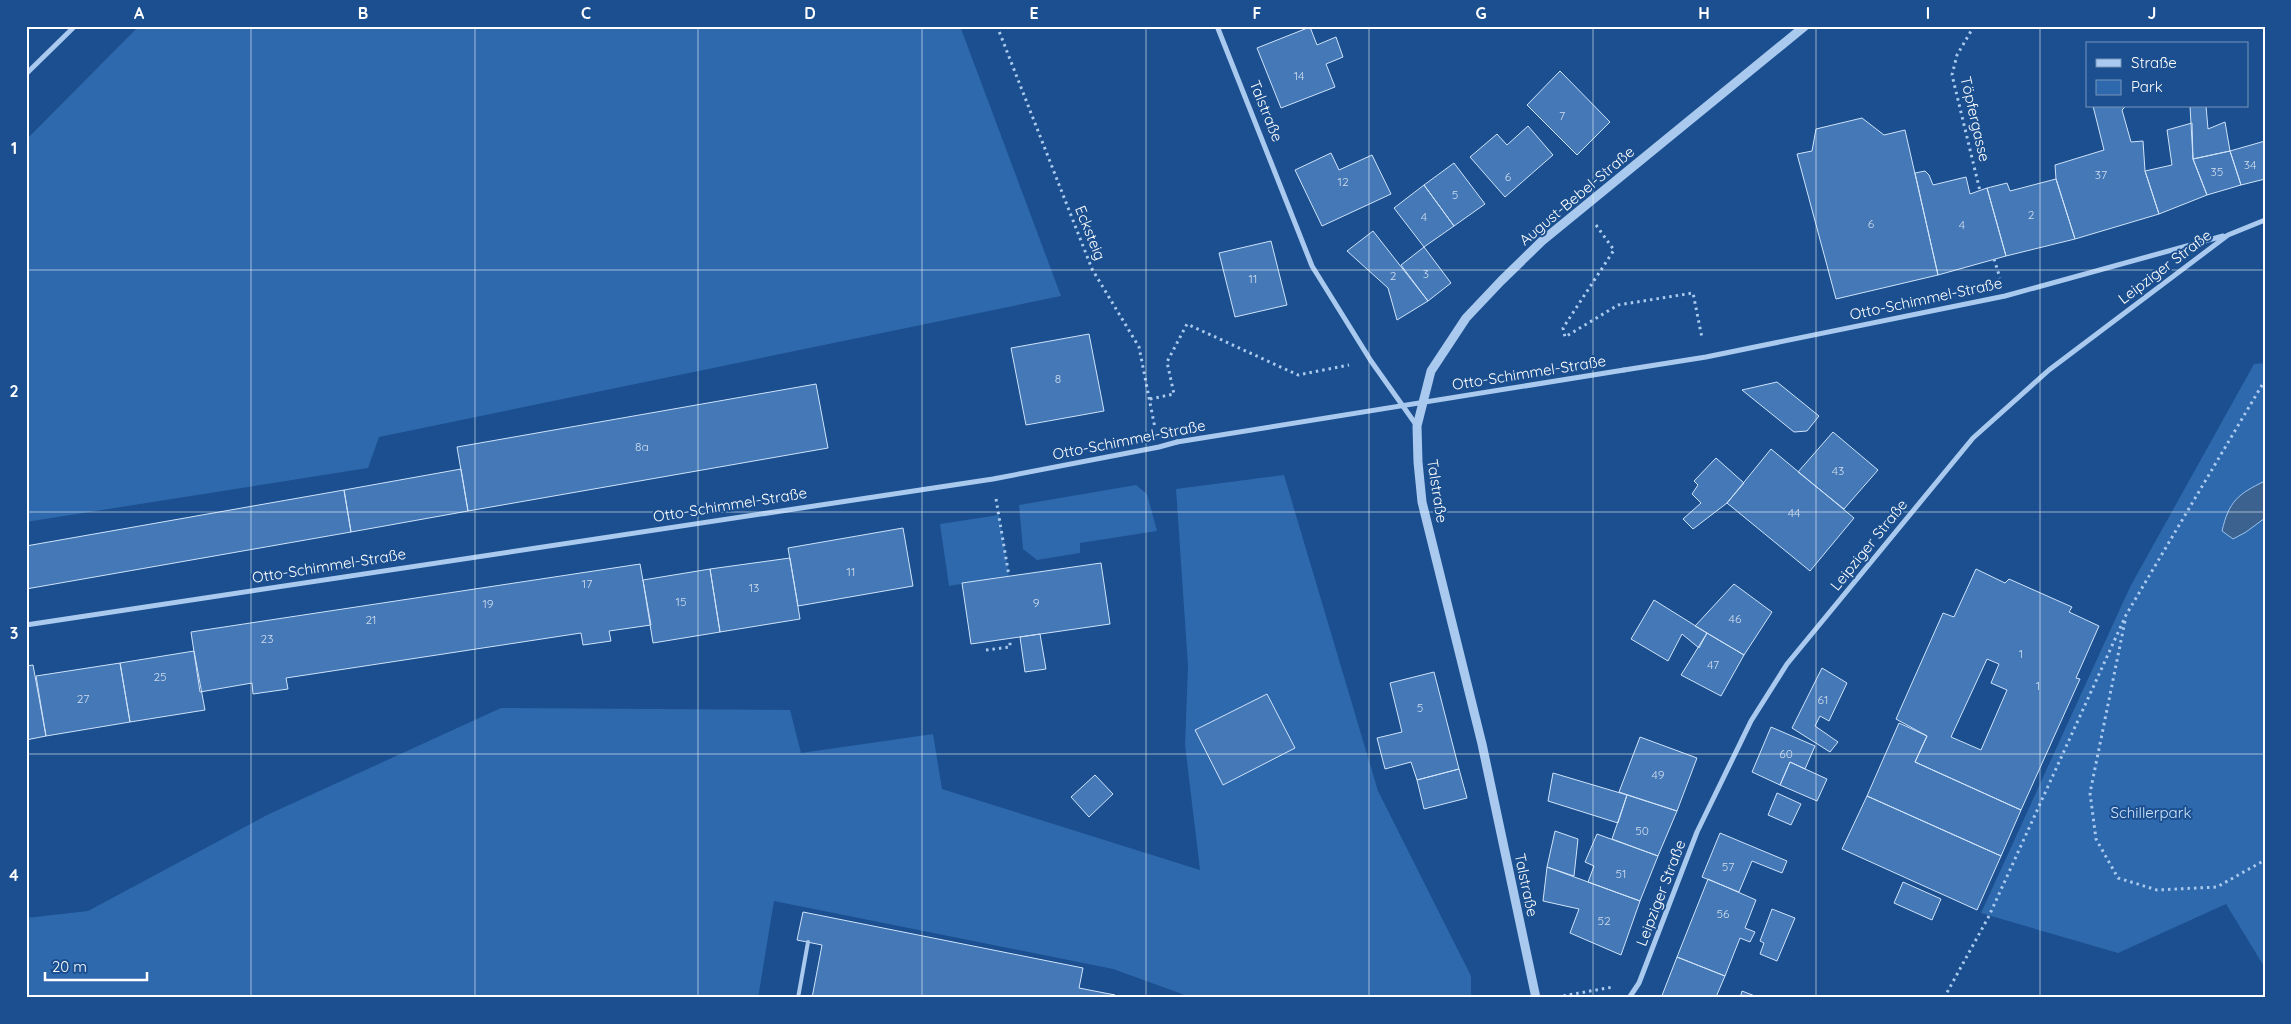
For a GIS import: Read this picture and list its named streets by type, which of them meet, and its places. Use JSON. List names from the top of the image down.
{
  "streets": {
    "street": [
      "Talstraße",
      "August-Bebel-Straße",
      "Leipziger Straße",
      "Otto-Schimmel-Straße"
    ],
    "path": ["Töpfergasse", "Ecksteig"]
  },
  "crossings": [
    ["Talstraße", "August-Bebel-Straße"],
    ["Ecksteig", "Otto-Schimmel-Straße"],
    ["Leipziger Straße", "Otto-Schimmel-Straße"]
  ],
  "parks": ["Schillerpark"],
  "house_numbers": [
    "14",
    "7",
    "34",
    "35",
    "37",
    "6",
    "12",
    "5",
    "2",
    "4",
    "6",
    "4",
    "3",
    "2",
    "11",
    "8",
    "8a",
    "43",
    "44",
    "11",
    "17",
    "13",
    "15",
    "9",
    "19",
    "46",
    "21",
    "23",
    "1",
    "47",
    "25",
    "1",
    "27",
    "61",
    "5",
    "60",
    "49",
    "50",
    "57",
    "51",
    "56",
    "52"
  ],
  "legend": ["Straße", "Park"],
  "scale_bar": "20 m",
  "grid": {
    "columns": [
      "A",
      "B",
      "C",
      "D",
      "E",
      "F",
      "G",
      "H",
      "I",
      "J"
    ],
    "rows": [
      "1",
      "2",
      "3",
      "4"
    ]
  }
}
